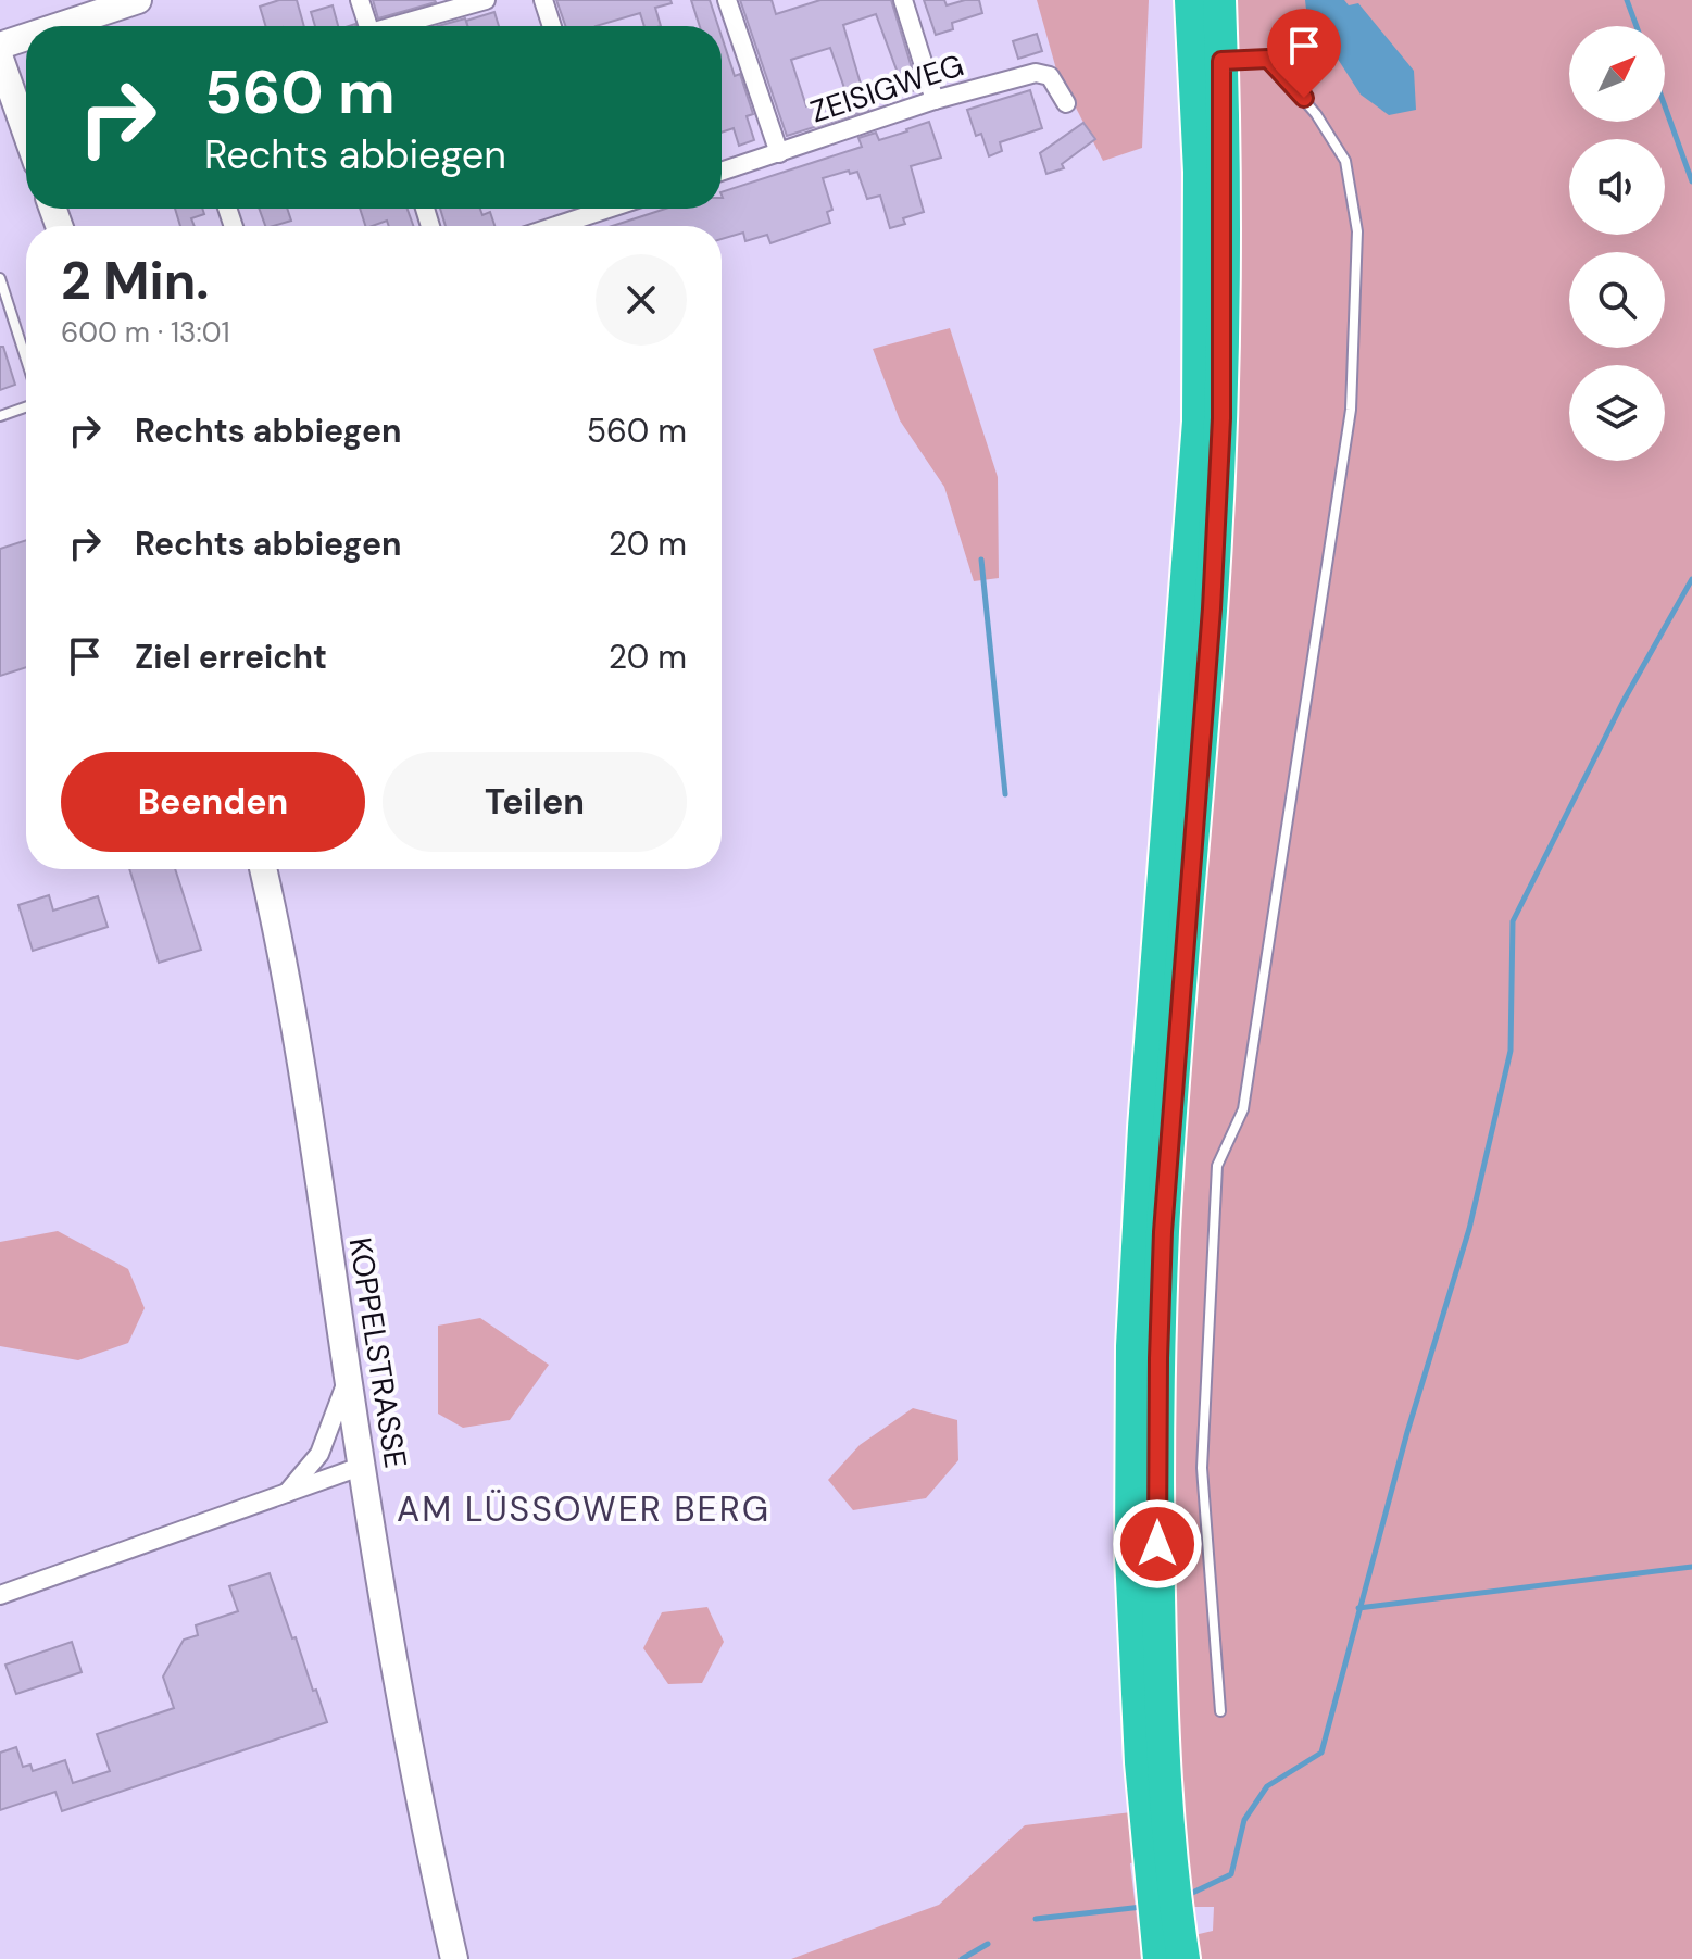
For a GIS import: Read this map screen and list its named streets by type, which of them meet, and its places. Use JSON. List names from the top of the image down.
{
  "streets": {
    "street": ["ZEISIGWEG", "KOPPELSTRASSE"]
  },
  "districts": ["AM LÜSSOWER BERG"],
  "north": "top right",
  "page": {
    "turn": ["560 m", "Rechts abbiegen"],
    "heading": ["2 Min.", "600 m · 13:01"],
    "list": [
      {
        "name": "Rechts abbiegen",
        "value": "560 m"
      },
      {
        "name": "Rechts abbiegen",
        "value": "20 m"
      },
      {
        "name": "Ziel erreicht",
        "value": "20 m"
      }
    ],
    "buttons": ["Beenden", "Teilen"]
  }
}
